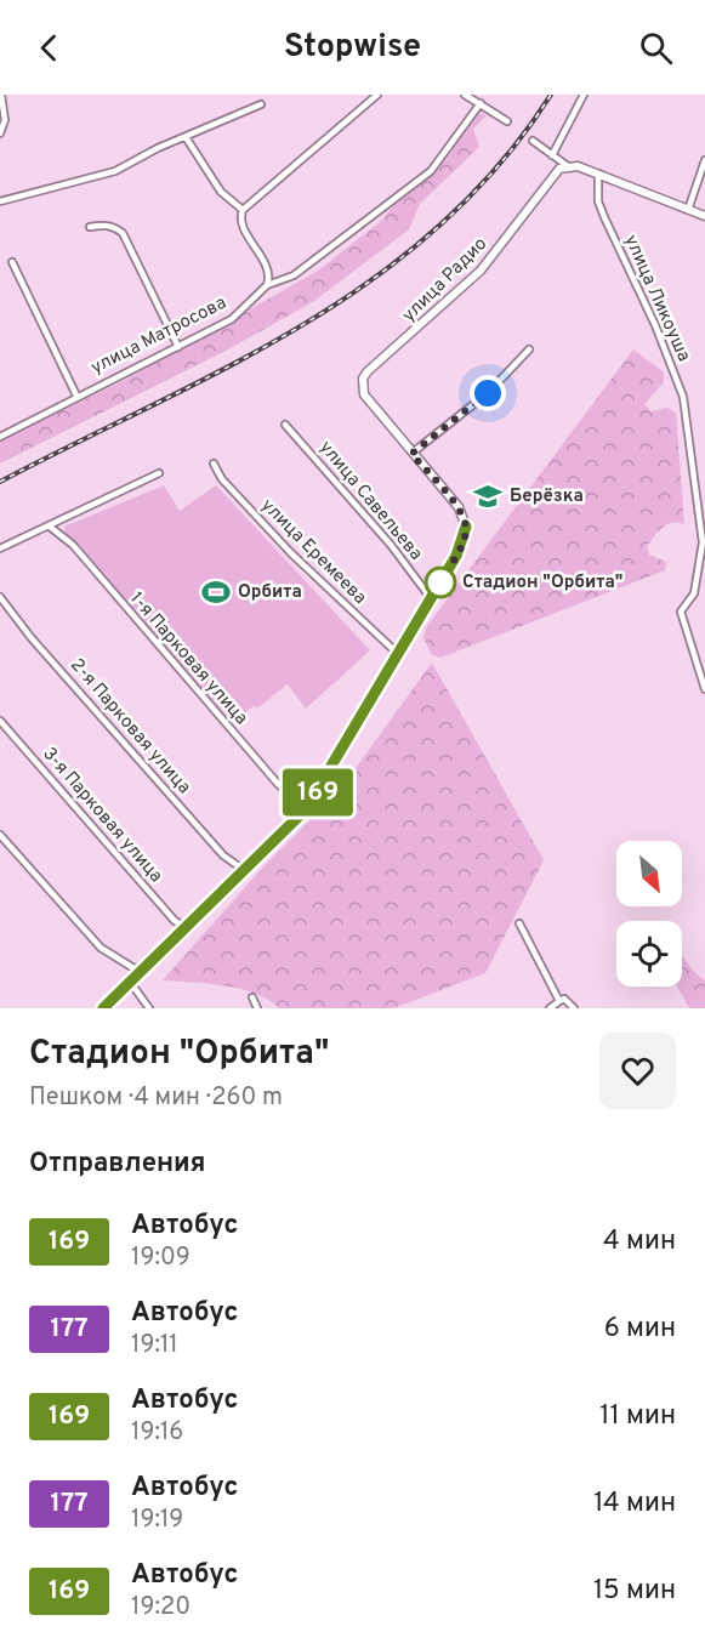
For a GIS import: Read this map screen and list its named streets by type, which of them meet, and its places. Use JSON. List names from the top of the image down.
{
  "streets": {
    "street": [
      "улица Радио",
      "улица Ликоуша",
      "улица Матросова",
      "улица Савельева",
      "улица Еремеева",
      "1-я Парковая улица",
      "2-я Парковая улица",
      "3-я Парковая улица"
    ]
  },
  "places": {
    "school or university": ["Берёзка"],
    "other": ["Стадион \"Орбита\""],
    "sports": ["Орбита"]
  },
  "lines": ["bus line 169"],
  "north": "bottom right",
  "page": {
    "header": "Stopwise",
    "on_map": "169",
    "heading": [
      ["Стадион \"Орбита\"", "Пешком · 4 мин · 260 m"],
      "Отправления"
    ],
    "list": [
      {
        "mark": "169",
        "name": "Автобус",
        "note": "19:09",
        "value": "4 мин"
      },
      {
        "mark": "177",
        "name": "Автобус",
        "note": "19:11",
        "value": "6 мин"
      },
      {
        "mark": "169",
        "name": "Автобус",
        "note": "19:16",
        "value": "11 мин"
      },
      {
        "mark": "177",
        "name": "Автобус",
        "note": "19:19",
        "value": "14 мин"
      },
      {
        "mark": "169",
        "name": "Автобус",
        "note": "19:20",
        "value": "15 мин"
      }
    ]
  }
}
